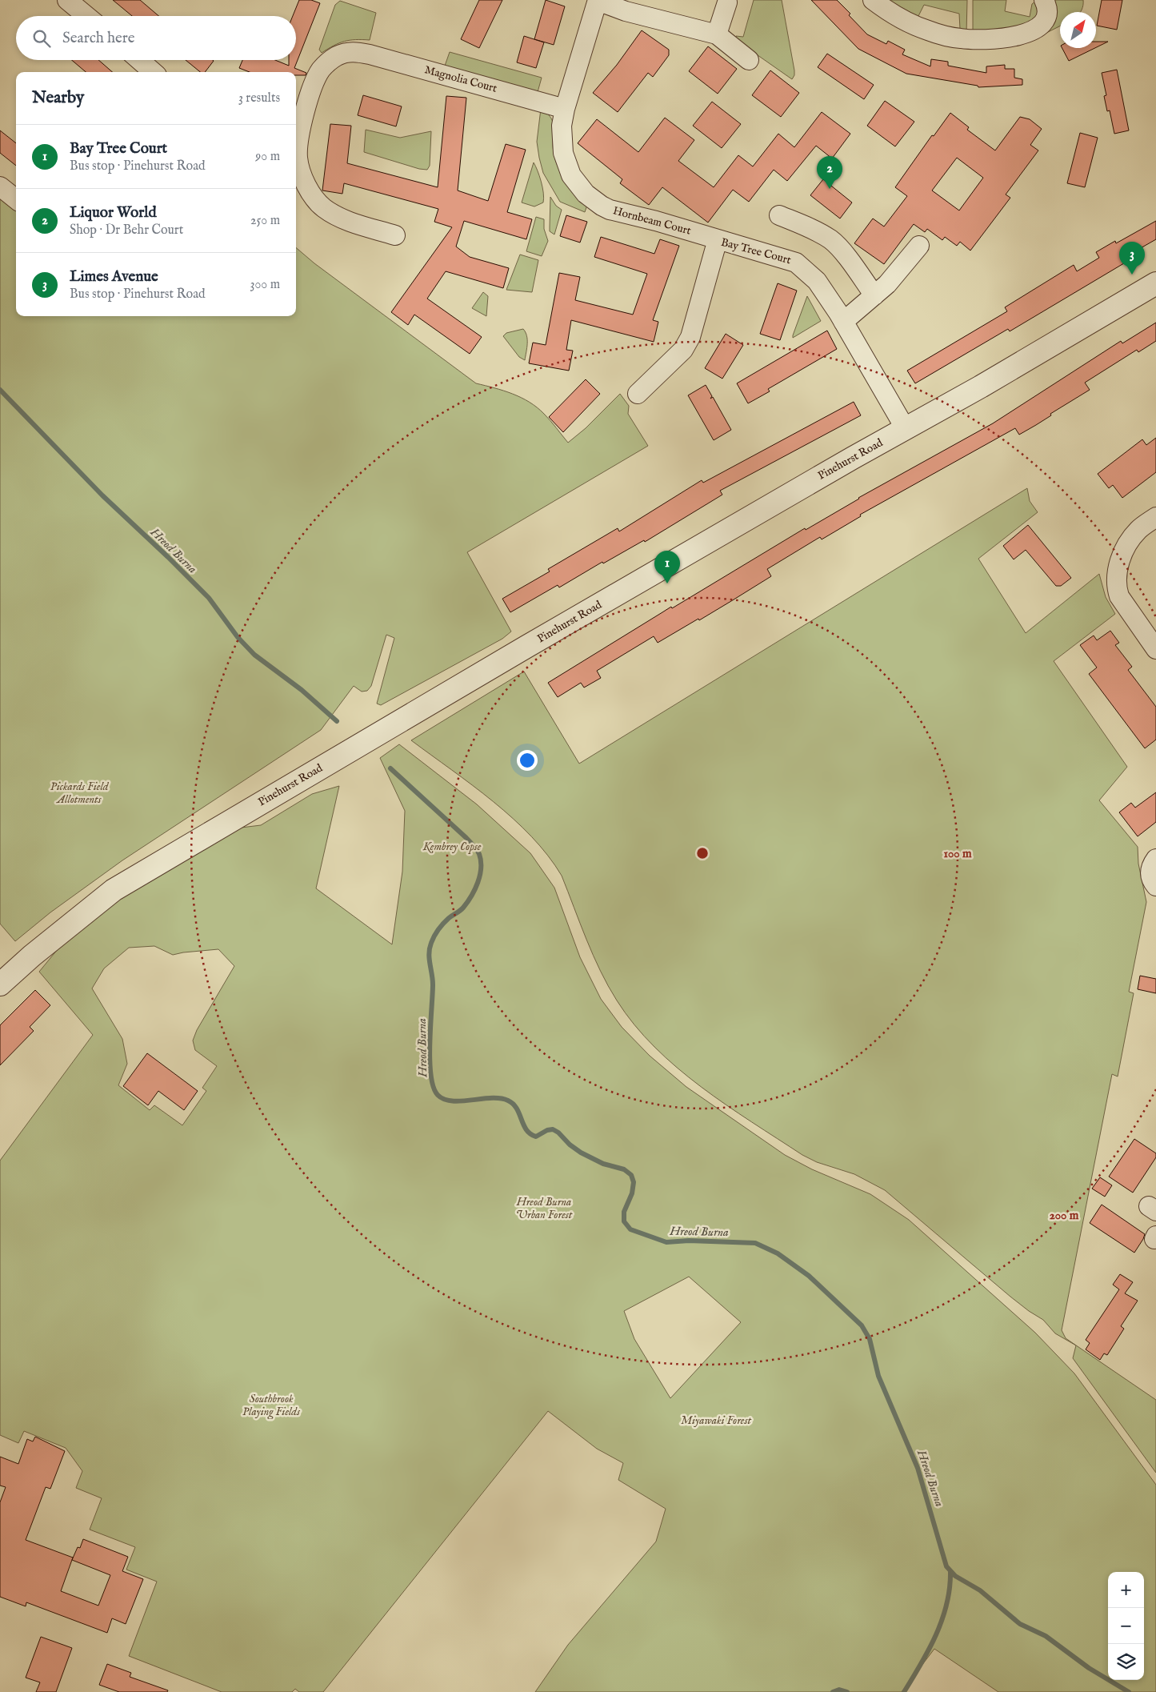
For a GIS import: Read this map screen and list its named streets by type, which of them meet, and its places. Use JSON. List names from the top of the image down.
{
  "streets": {
    "street": [
      "Magnolia Court",
      "Hornbeam Court",
      "Bay Tree Court",
      "Pinehurst Road"
    ]
  },
  "crossings": [
    ["Magnolia Court", "Hornbeam Court"],
    ["Hornbeam Court", "Bay Tree Court"],
    ["Bay Tree Court", "Pinehurst Road"]
  ],
  "water": ["Hreod Burna"],
  "parks": [
    "Pickards Field Allotments",
    "Kembrey Copse",
    "Hreod Burna Urban Forest",
    "Southbrook Playing Fields",
    "Miyawaki Forest"
  ],
  "north": "top right",
  "page": {
    "search": "Search here",
    "heading": ["Nearby", "3 results"],
    "list": [
      {
        "mark": "1",
        "name": "Bay Tree Court",
        "note": "Bus stop · Pinehurst Road",
        "value": "90 m"
      },
      {
        "mark": "2",
        "name": "Liquor World",
        "note": "Shop · Dr Behr Court",
        "value": "250 m"
      },
      {
        "mark": "3",
        "name": "Limes Avenue",
        "note": "Bus stop · Pinehurst Road",
        "value": "300 m"
      }
    ],
    "pins": ["2", "3", "1"],
    "map_buttons": ["+", "−"]
  },
  "rings": ["100 m", "200 m"]
}
